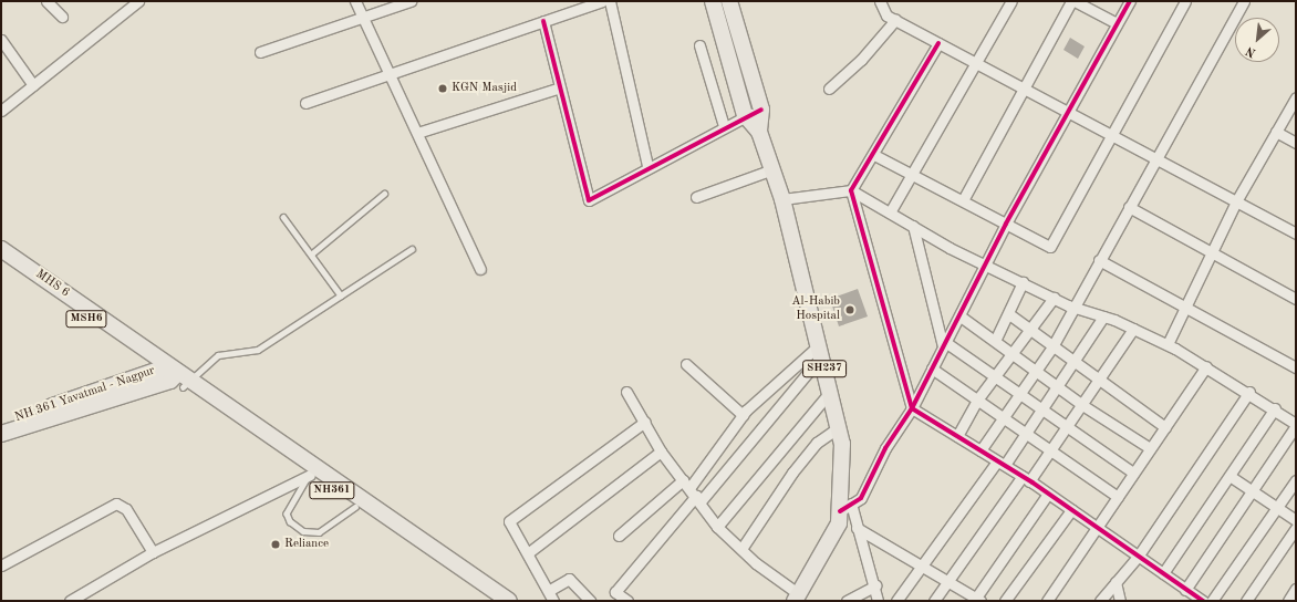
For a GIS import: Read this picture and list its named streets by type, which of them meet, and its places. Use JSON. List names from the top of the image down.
{
  "streets": {
    "main road": [
      "MHS 6",
      "MSH6",
      "SH237",
      "NH 361 Yavatmal - Nagpur",
      "NH361"
    ]
  },
  "crossings": [
    ["MHS 6", "MSH6"],
    ["MHS 6", "NH 361 Yavatmal - Nagpur"],
    ["MHS 6", "NH361"],
    ["MSH6", "NH 361 Yavatmal - Nagpur"],
    ["MSH6", "NH361"],
    ["NH 361 Yavatmal - Nagpur", "NH361"]
  ],
  "places": ["KGN Masjid", "Al-Habib Hospital", "Reliance"],
  "north": "bottom left"
}
